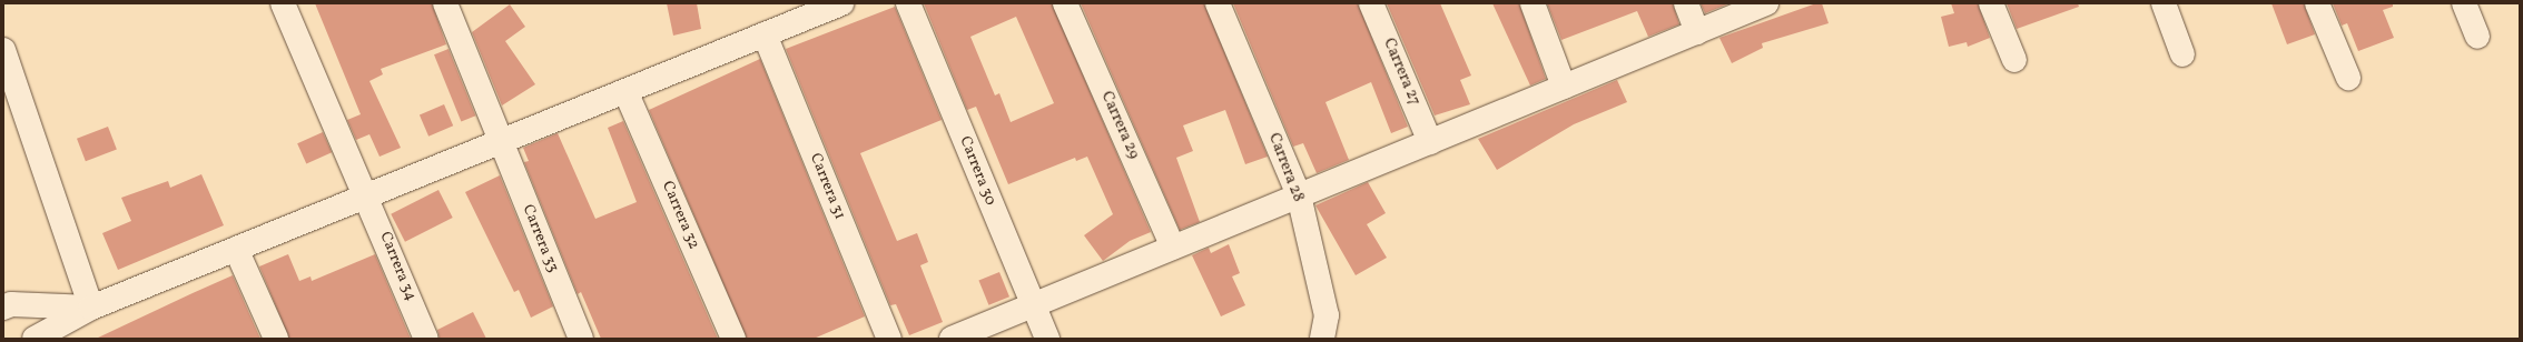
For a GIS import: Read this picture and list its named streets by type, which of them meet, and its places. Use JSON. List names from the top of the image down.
{
  "streets": {
    "street": [
      "Carrera 27",
      "Carrera 29",
      "Carrera 28",
      "Carrera 30",
      "Carrera 31",
      "Carrera 32",
      "Carrera 33",
      "Carrera 34"
    ]
  }
}
